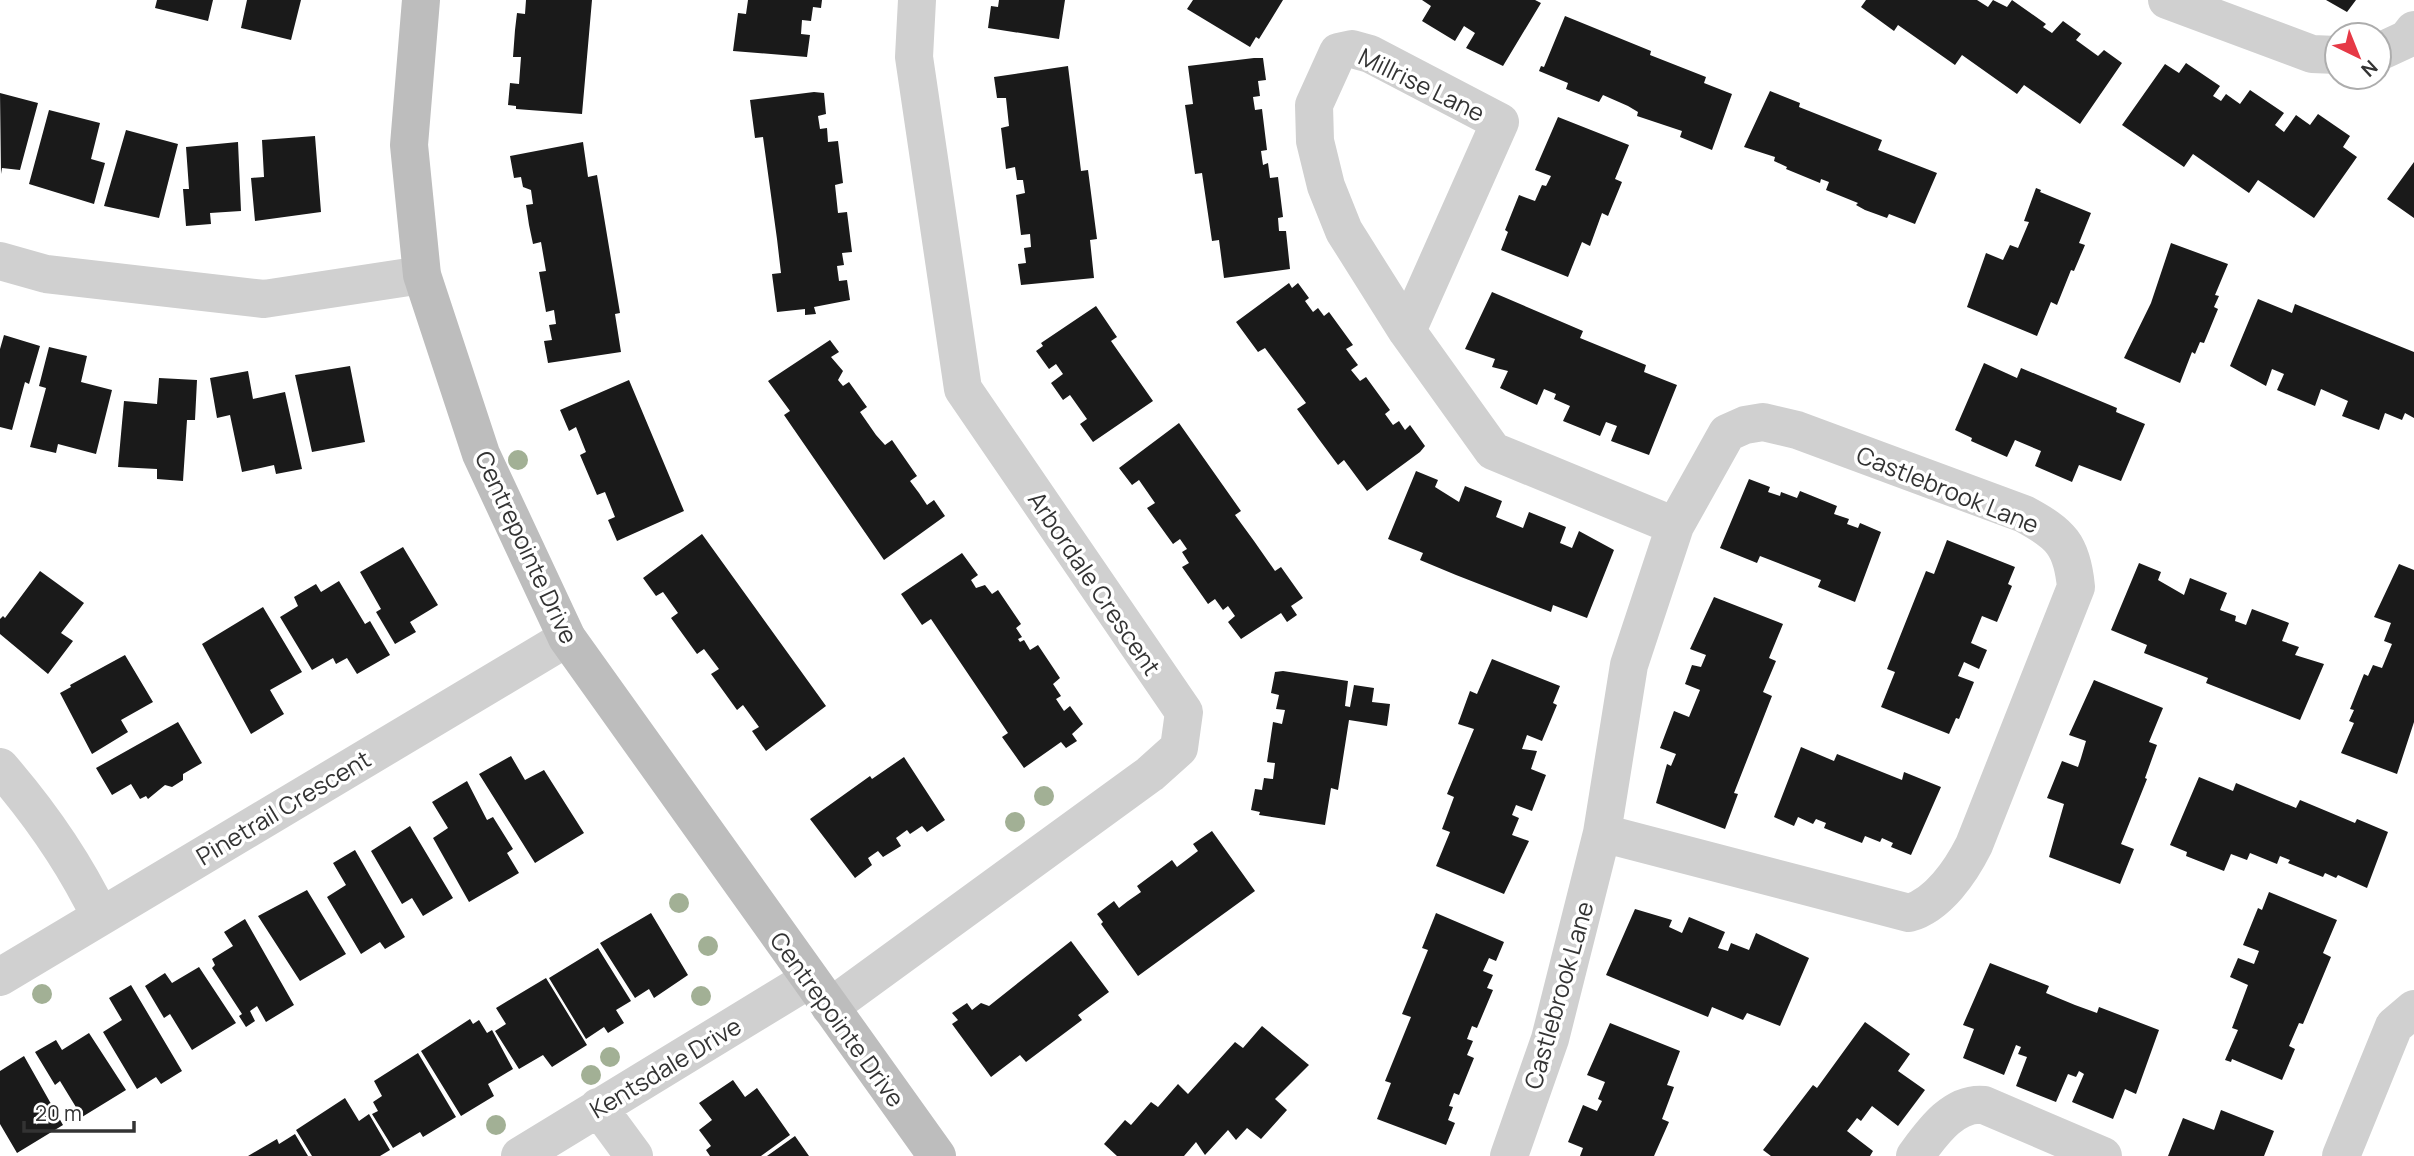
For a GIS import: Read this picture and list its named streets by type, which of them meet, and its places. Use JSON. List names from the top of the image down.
{
  "streets": {
    "street": [
      "Millrise Lane",
      "Castlebrook Lane",
      "Centrepointe Drive",
      "Arbordale Crescent",
      "Pinetrail Crescent",
      "Kentsdale Drive"
    ]
  },
  "crossings": [
    ["Millrise Lane", "Castlebrook Lane"],
    ["Centrepointe Drive", "Arbordale Crescent"],
    ["Centrepointe Drive", "Pinetrail Crescent"],
    ["Centrepointe Drive", "Kentsdale Drive"],
    ["Arbordale Crescent", "Kentsdale Drive"]
  ],
  "scale_bar": "20 m",
  "north": "bottom right"
}
